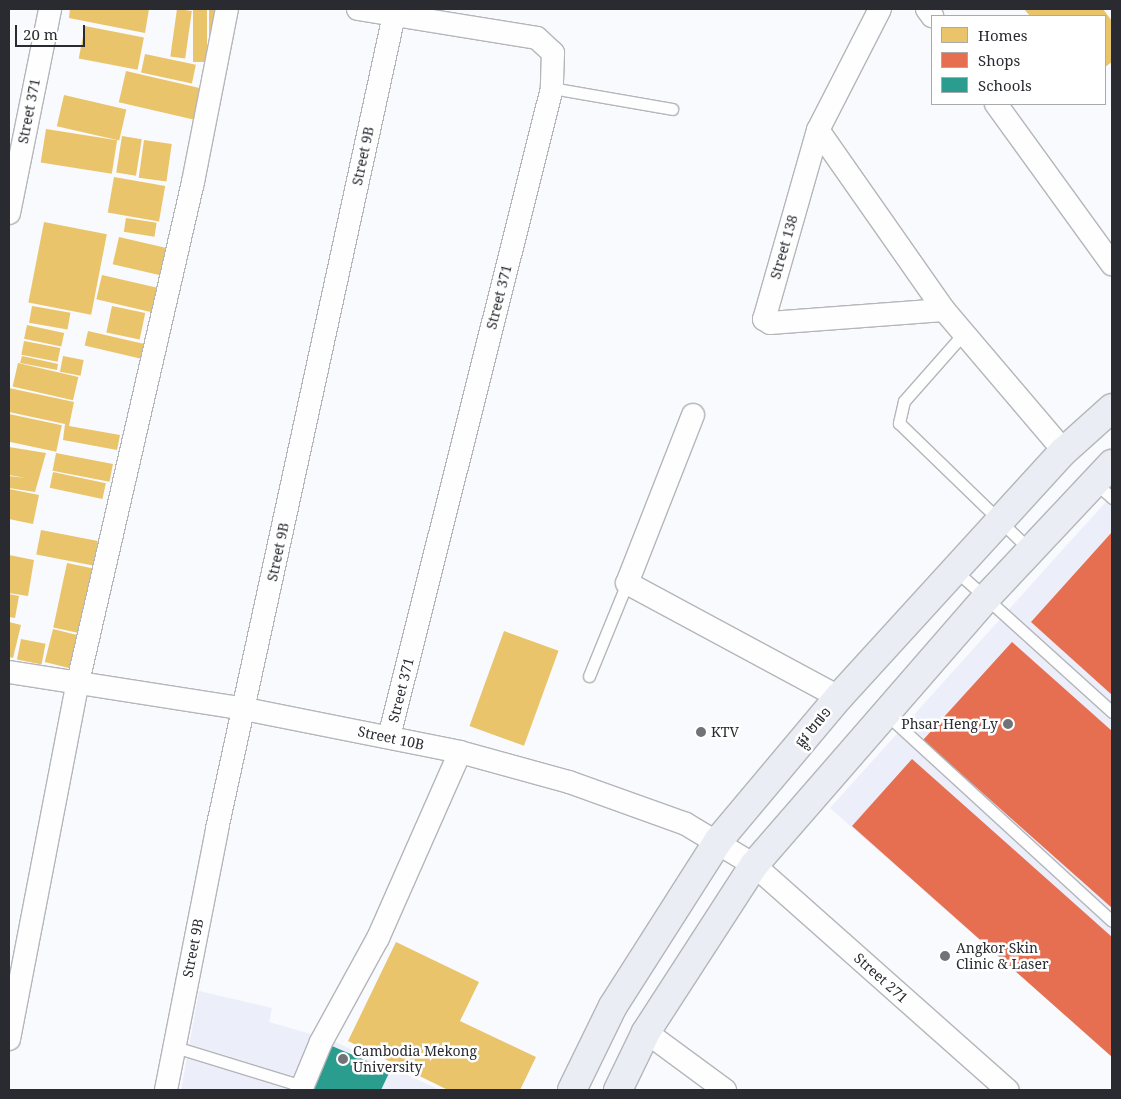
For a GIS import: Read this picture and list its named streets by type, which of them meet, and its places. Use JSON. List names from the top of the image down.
{
  "streets": {
    "main road": ["ផ្លូវ ២៧១"],
    "street": [
      "Street 371",
      "Street 9B",
      "Street 138",
      "Street 10B",
      "Street 271"
    ]
  },
  "crossings": [
    ["Street 371", "Street 9B"],
    ["Street 371", "Street 10B"],
    ["Street 9B", "Street 10B"],
    ["ផ្លូវ ២៧១", "Street 10B"],
    ["Street 10B", "Street 271"]
  ],
  "places": [
    "Phsar Heng Ly",
    "KTV",
    "Angkor Skin Clinic & Laser",
    "Cambodia Mekong University"
  ],
  "legend": ["Homes", "Shops", "Schools"],
  "scale_bar": "20 m"
}
